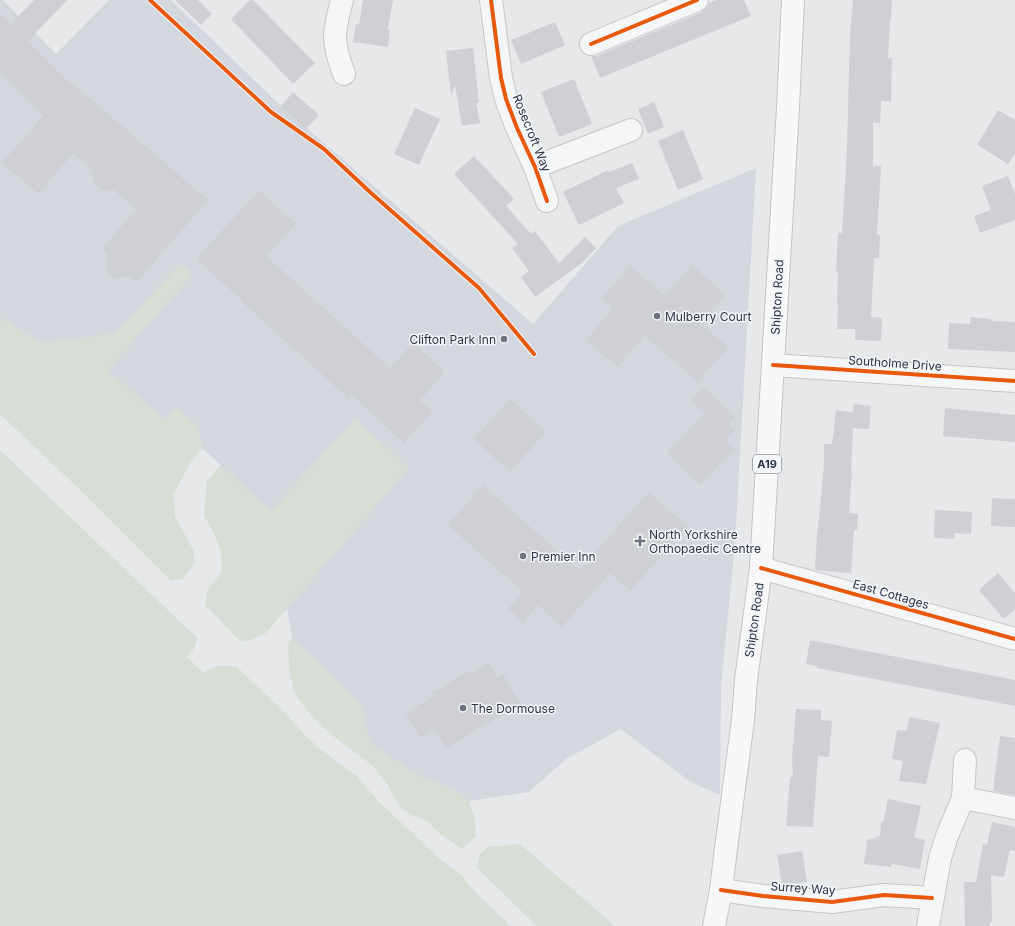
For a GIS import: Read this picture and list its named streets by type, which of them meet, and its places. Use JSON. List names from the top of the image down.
{
  "streets": {
    "main road": ["Shipton Road", "A19"],
    "street": [
      "Rosecroft Way",
      "Southolme Drive",
      "East Cottages",
      "Surrey Way"
    ]
  },
  "crossings": [
    ["Shipton Road", "Southolme Drive"],
    ["Shipton Road", "East Cottages"],
    ["Shipton Road", "Surrey Way"]
  ],
  "places": {
    "other": [
      "Mulberry Court",
      "Clifton Park Inn",
      "Premier Inn",
      "The Dormouse"
    ],
    "health": ["North Yorkshire Orthopaedic Centre"]
  }
}
